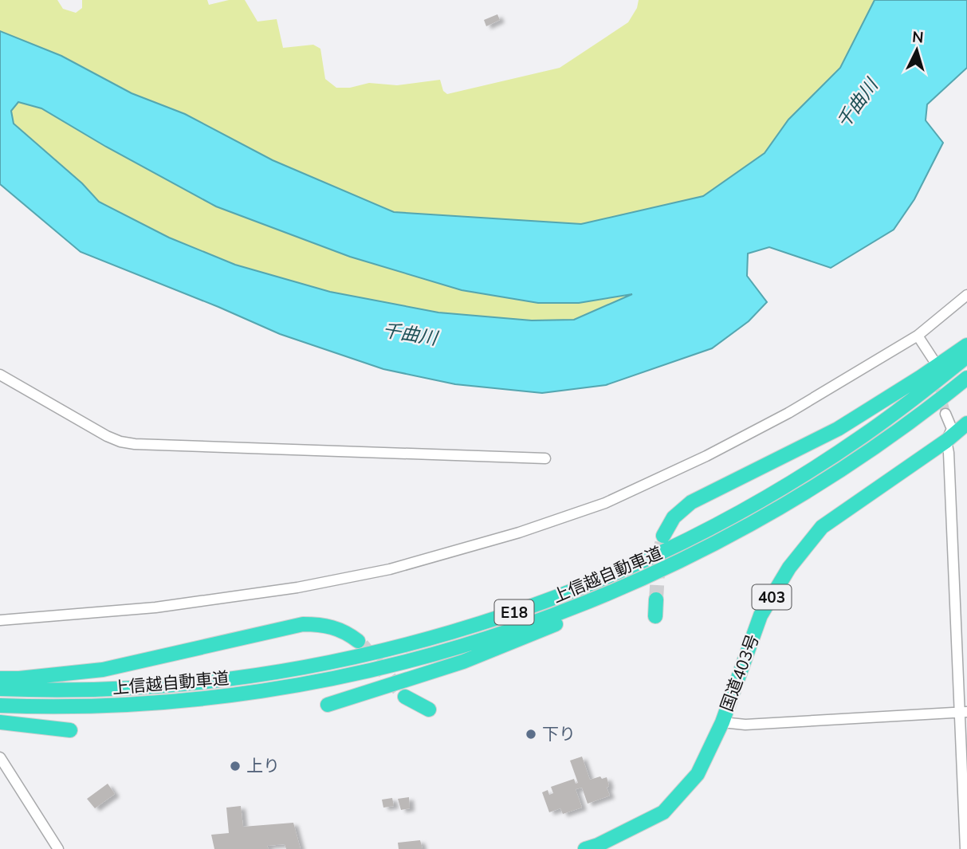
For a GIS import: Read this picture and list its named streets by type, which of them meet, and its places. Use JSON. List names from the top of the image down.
{
  "streets": {
    "highway": [
      "上信越自動車道",
      "403",
      "E18",
      "国道403号"
    ]
  },
  "water": ["千曲川"],
  "places": ["下り", "上り"],
  "north": "top"
}
